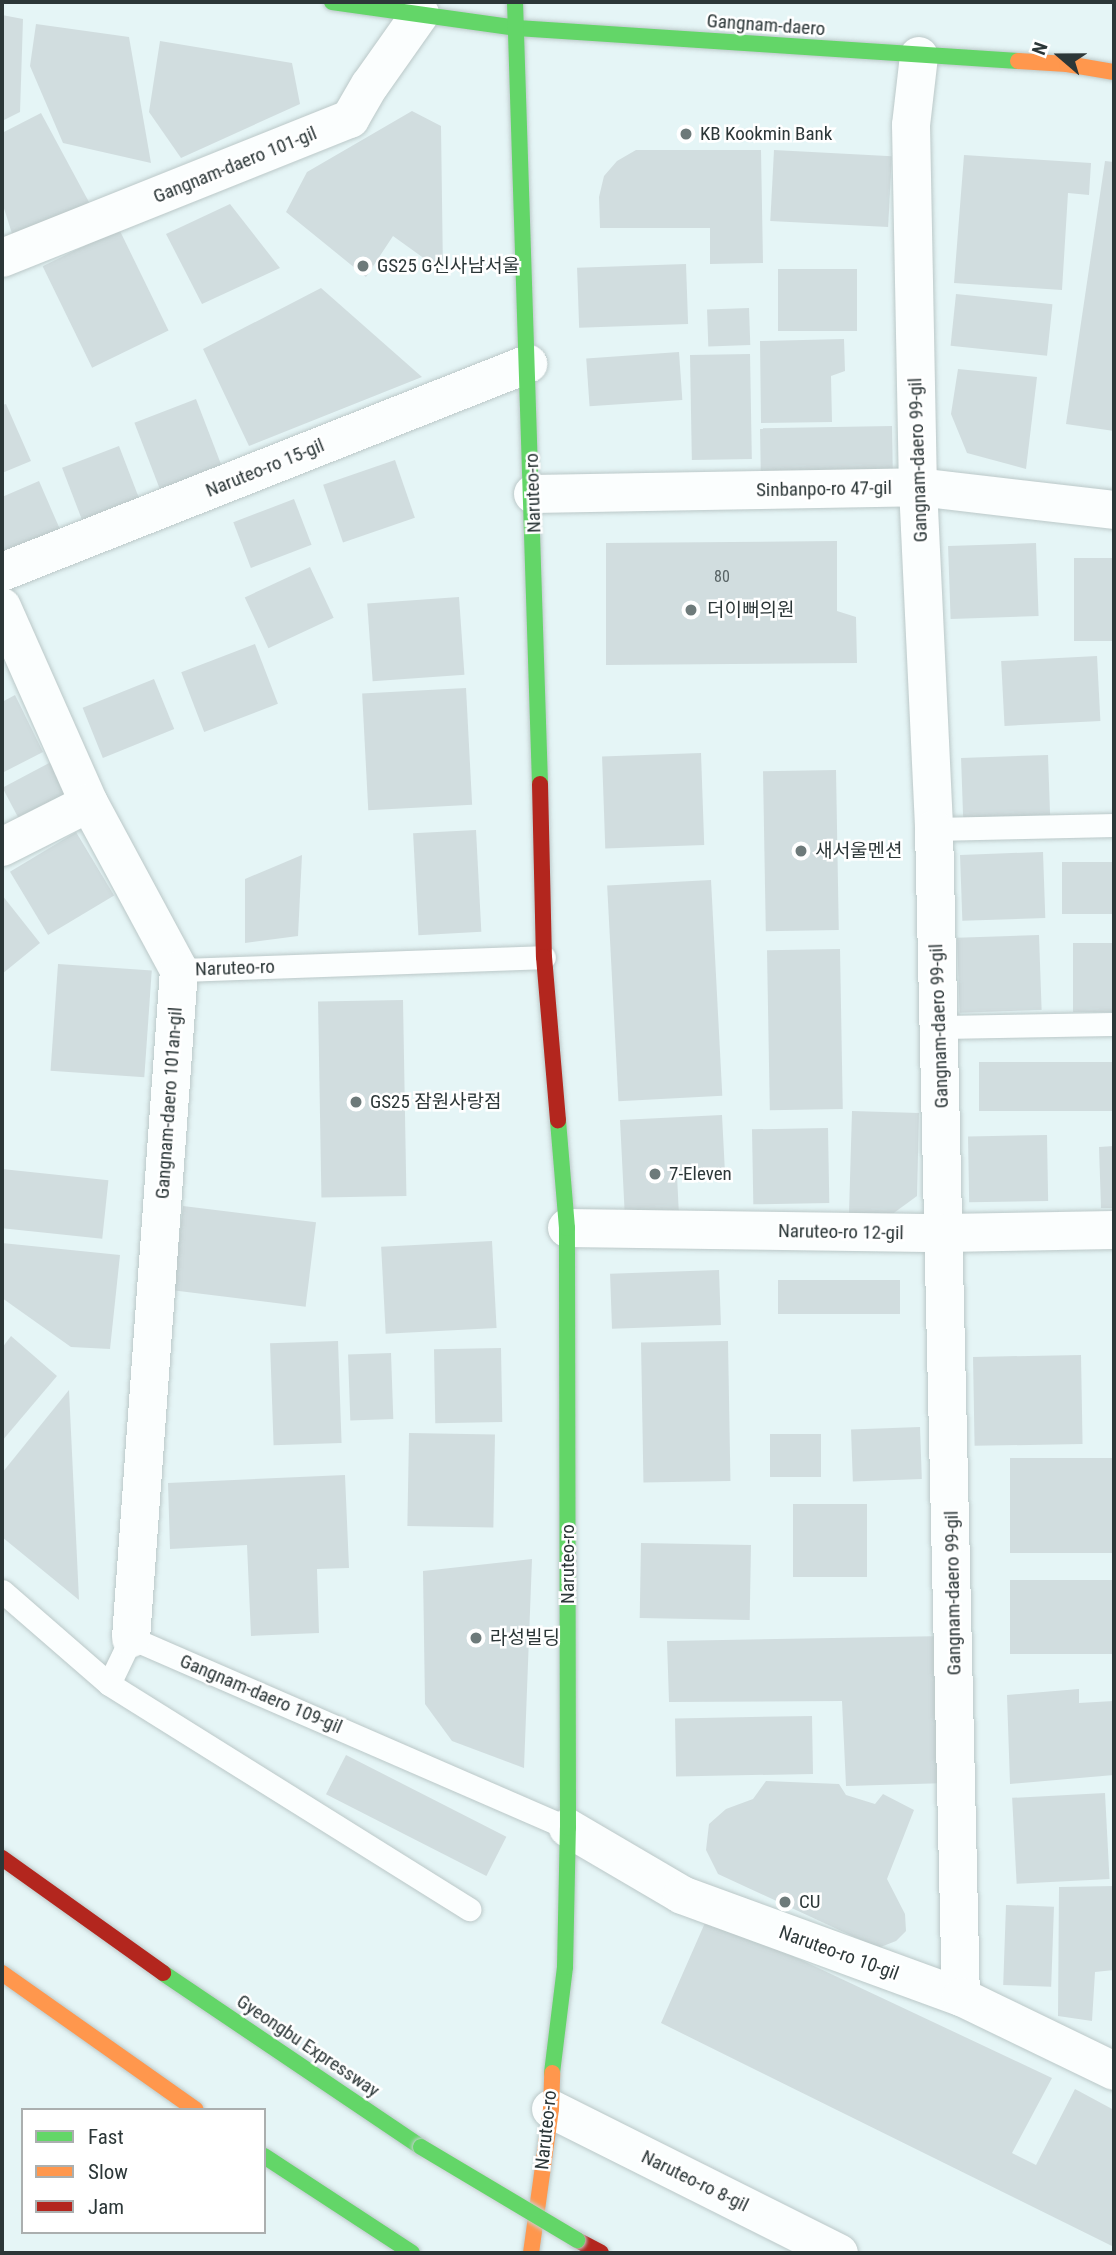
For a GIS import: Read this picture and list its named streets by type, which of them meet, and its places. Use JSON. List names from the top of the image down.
{
  "streets": {
    "main road": ["Gangnam-daero", "Naruteo-ro", "Gyeongbu Expressway"],
    "street": [
      "Gangnam-daero 101-gil",
      "Gangnam-daero 99-gil",
      "Naruteo-ro 15-gil",
      "Sinbanpo-ro 47-gil",
      "Gangnam-daero 101an-gil",
      "Naruteo-ro 12-gil",
      "Naruteo-ro 10-gil",
      "Naruteo-ro 8-gil"
    ],
    "lane": ["Gangnam-daero 109-gil"]
  },
  "crossings": [
    ["Gangnam-daero", "Gangnam-daero 101-gil"],
    ["Gangnam-daero", "Gangnam-daero 99-gil"],
    ["Gangnam-daero", "Naruteo-ro"],
    ["Gangnam-daero 99-gil", "Sinbanpo-ro 47-gil"],
    ["Gangnam-daero 99-gil", "Naruteo-ro 12-gil"],
    ["Gangnam-daero 99-gil", "Naruteo-ro 10-gil"],
    ["Naruteo-ro 15-gil", "Naruteo-ro"],
    ["Sinbanpo-ro 47-gil", "Naruteo-ro"],
    ["Naruteo-ro", "Gangnam-daero 101an-gil"],
    ["Naruteo-ro", "Naruteo-ro 12-gil"],
    ["Naruteo-ro", "Gangnam-daero 109-gil"],
    ["Naruteo-ro", "Naruteo-ro 10-gil"],
    ["Naruteo-ro", "Naruteo-ro 8-gil"],
    ["Gangnam-daero 101an-gil", "Gangnam-daero 109-gil"],
    ["Gangnam-daero 109-gil", "Naruteo-ro 10-gil"]
  ],
  "places": [
    "KB Kookmin Bank",
    "GS25 G신사남서울",
    "더이뻐의원",
    "새서울멘션",
    "GS25 잠원사랑점",
    "7-Eleven",
    "라성빌딩",
    "CU"
  ],
  "house_numbers": ["80"],
  "legend": ["Fast", "Slow", "Jam"],
  "north": "left"
}
